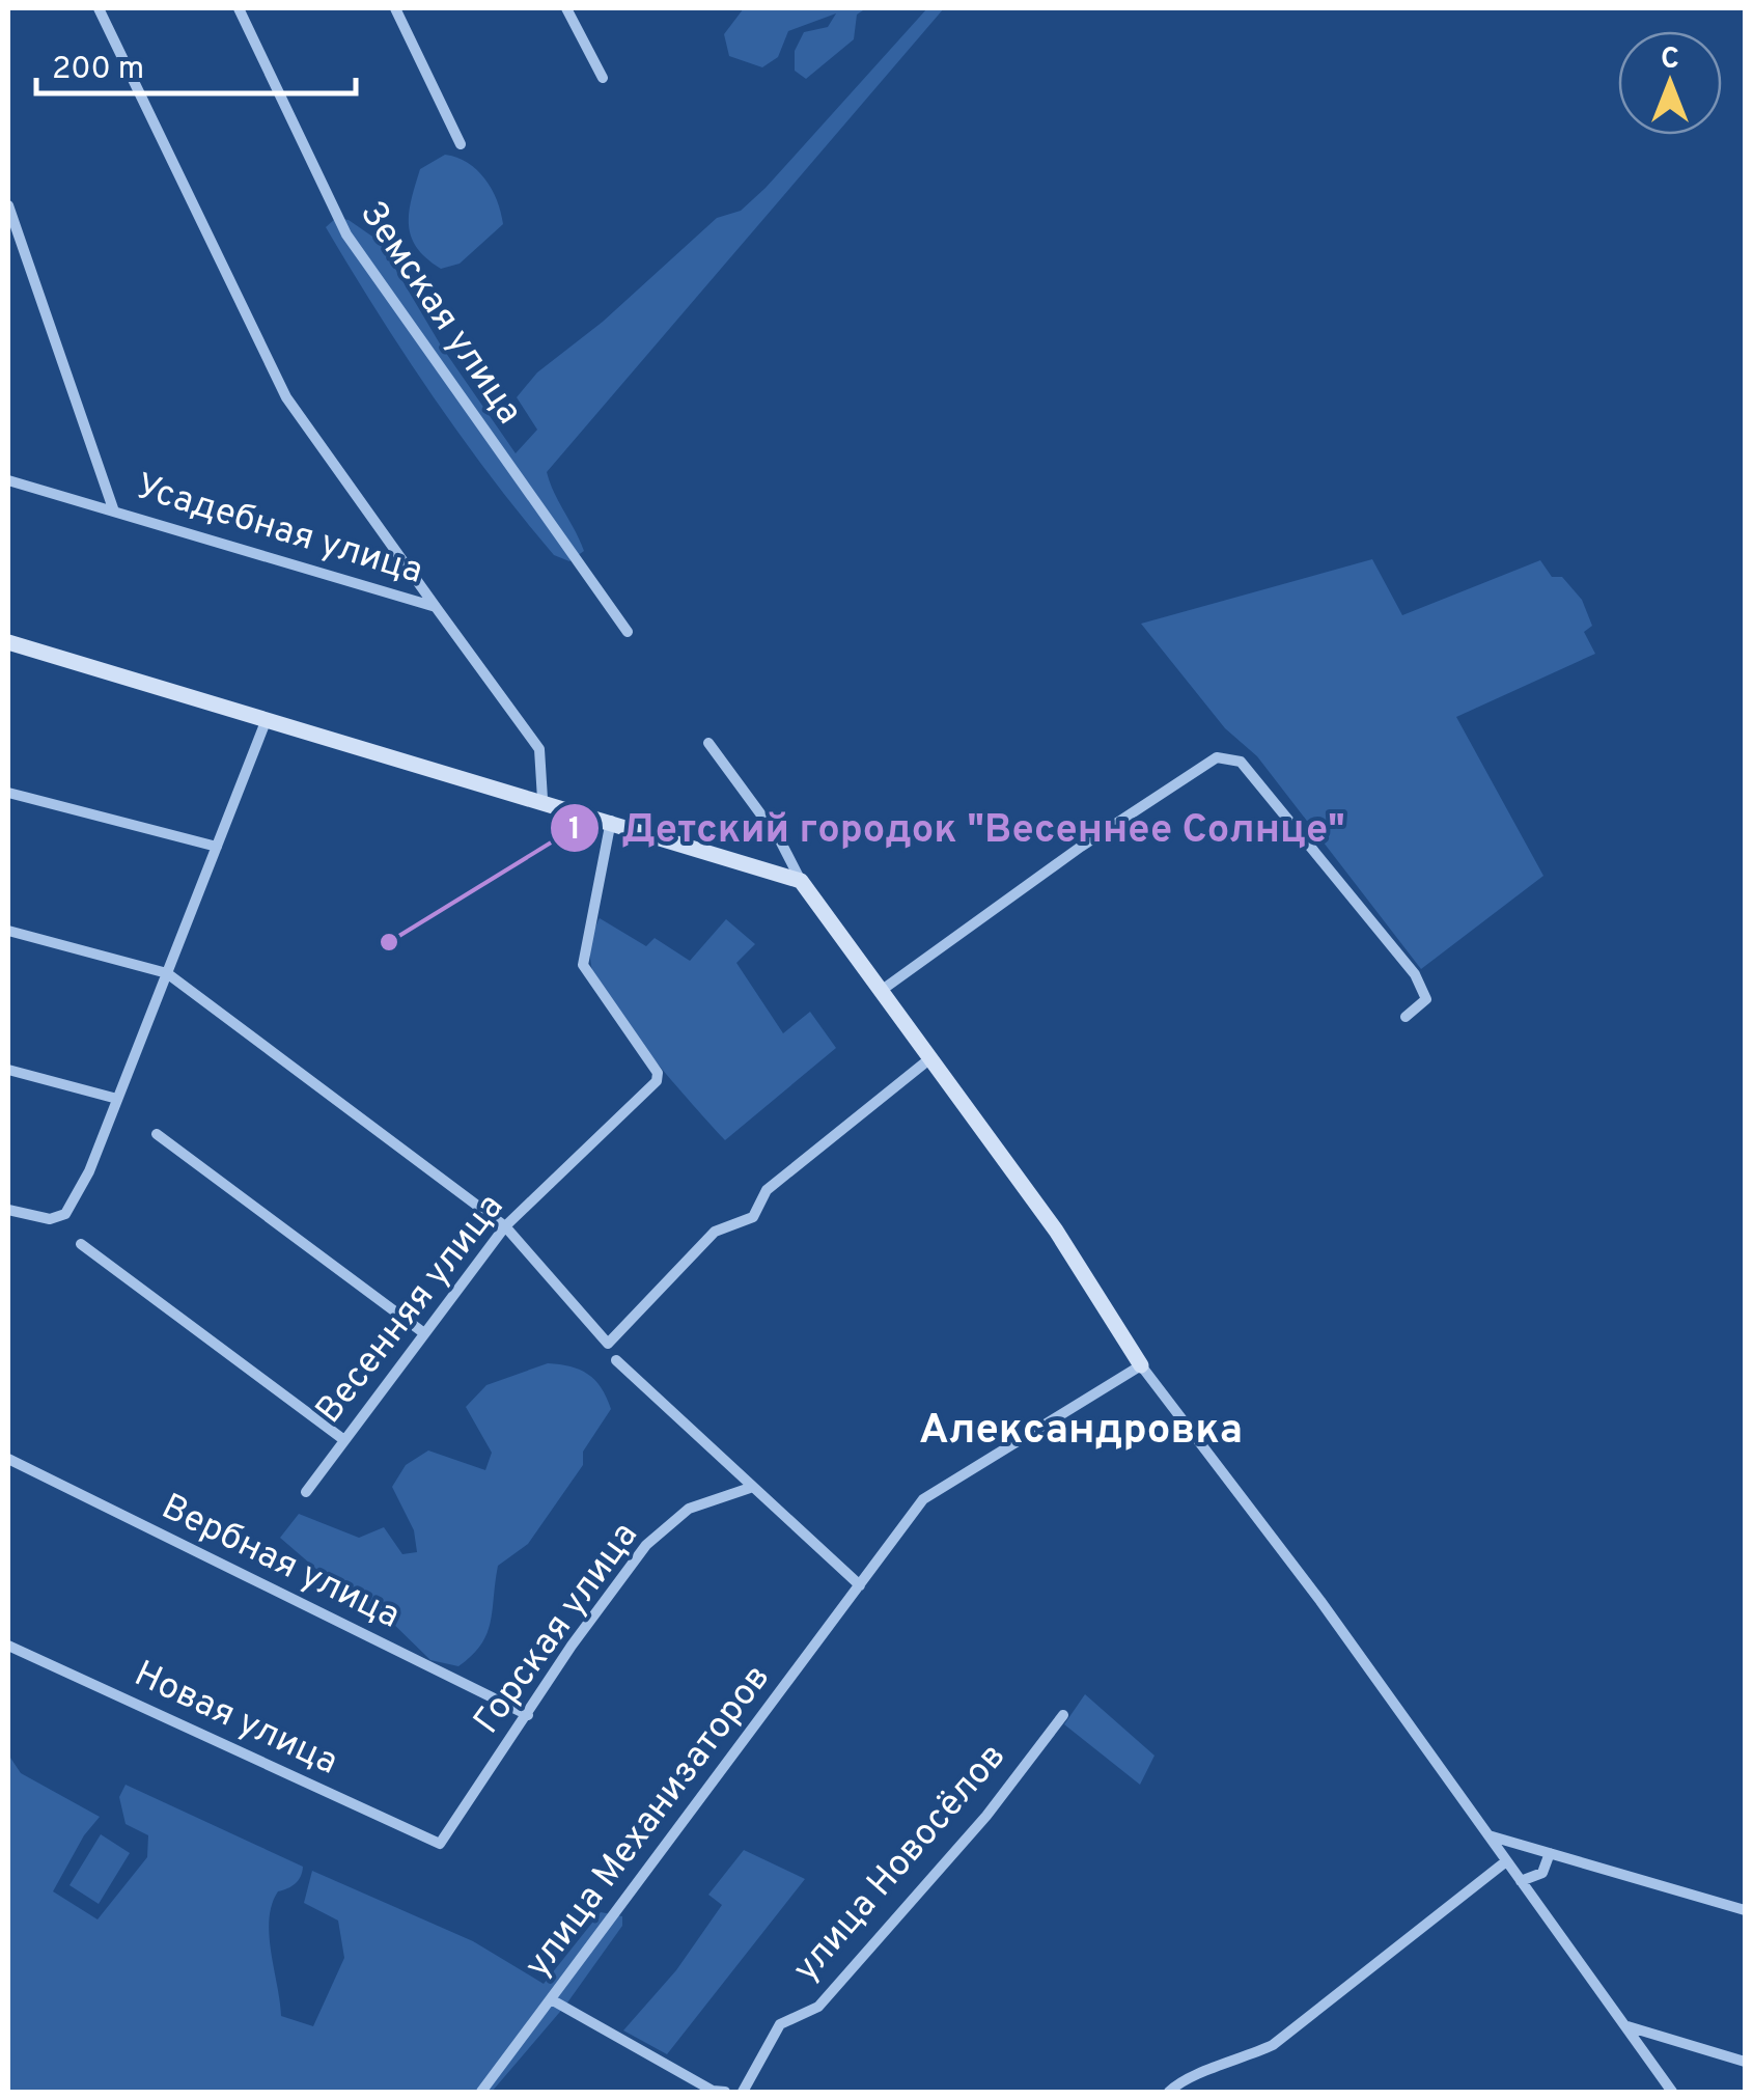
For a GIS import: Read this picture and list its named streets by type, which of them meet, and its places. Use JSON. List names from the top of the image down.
{
  "streets": {
    "street": [
      "Земская улица",
      "Усадебная улица",
      "Весенняя улица",
      "Вербная улица",
      "Горская улица",
      "Новая улица",
      "улица Механизаторов",
      "улица Новосёлов"
    ]
  },
  "crossings": [
    ["Вербная улица", "Горская улица"],
    ["Горская улица", "Новая улица"]
  ],
  "districts": ["Александровка"],
  "places": ["Детский городок \"Весеннее Солнце\""],
  "scale_bar": "200 m",
  "north": "top"
}
